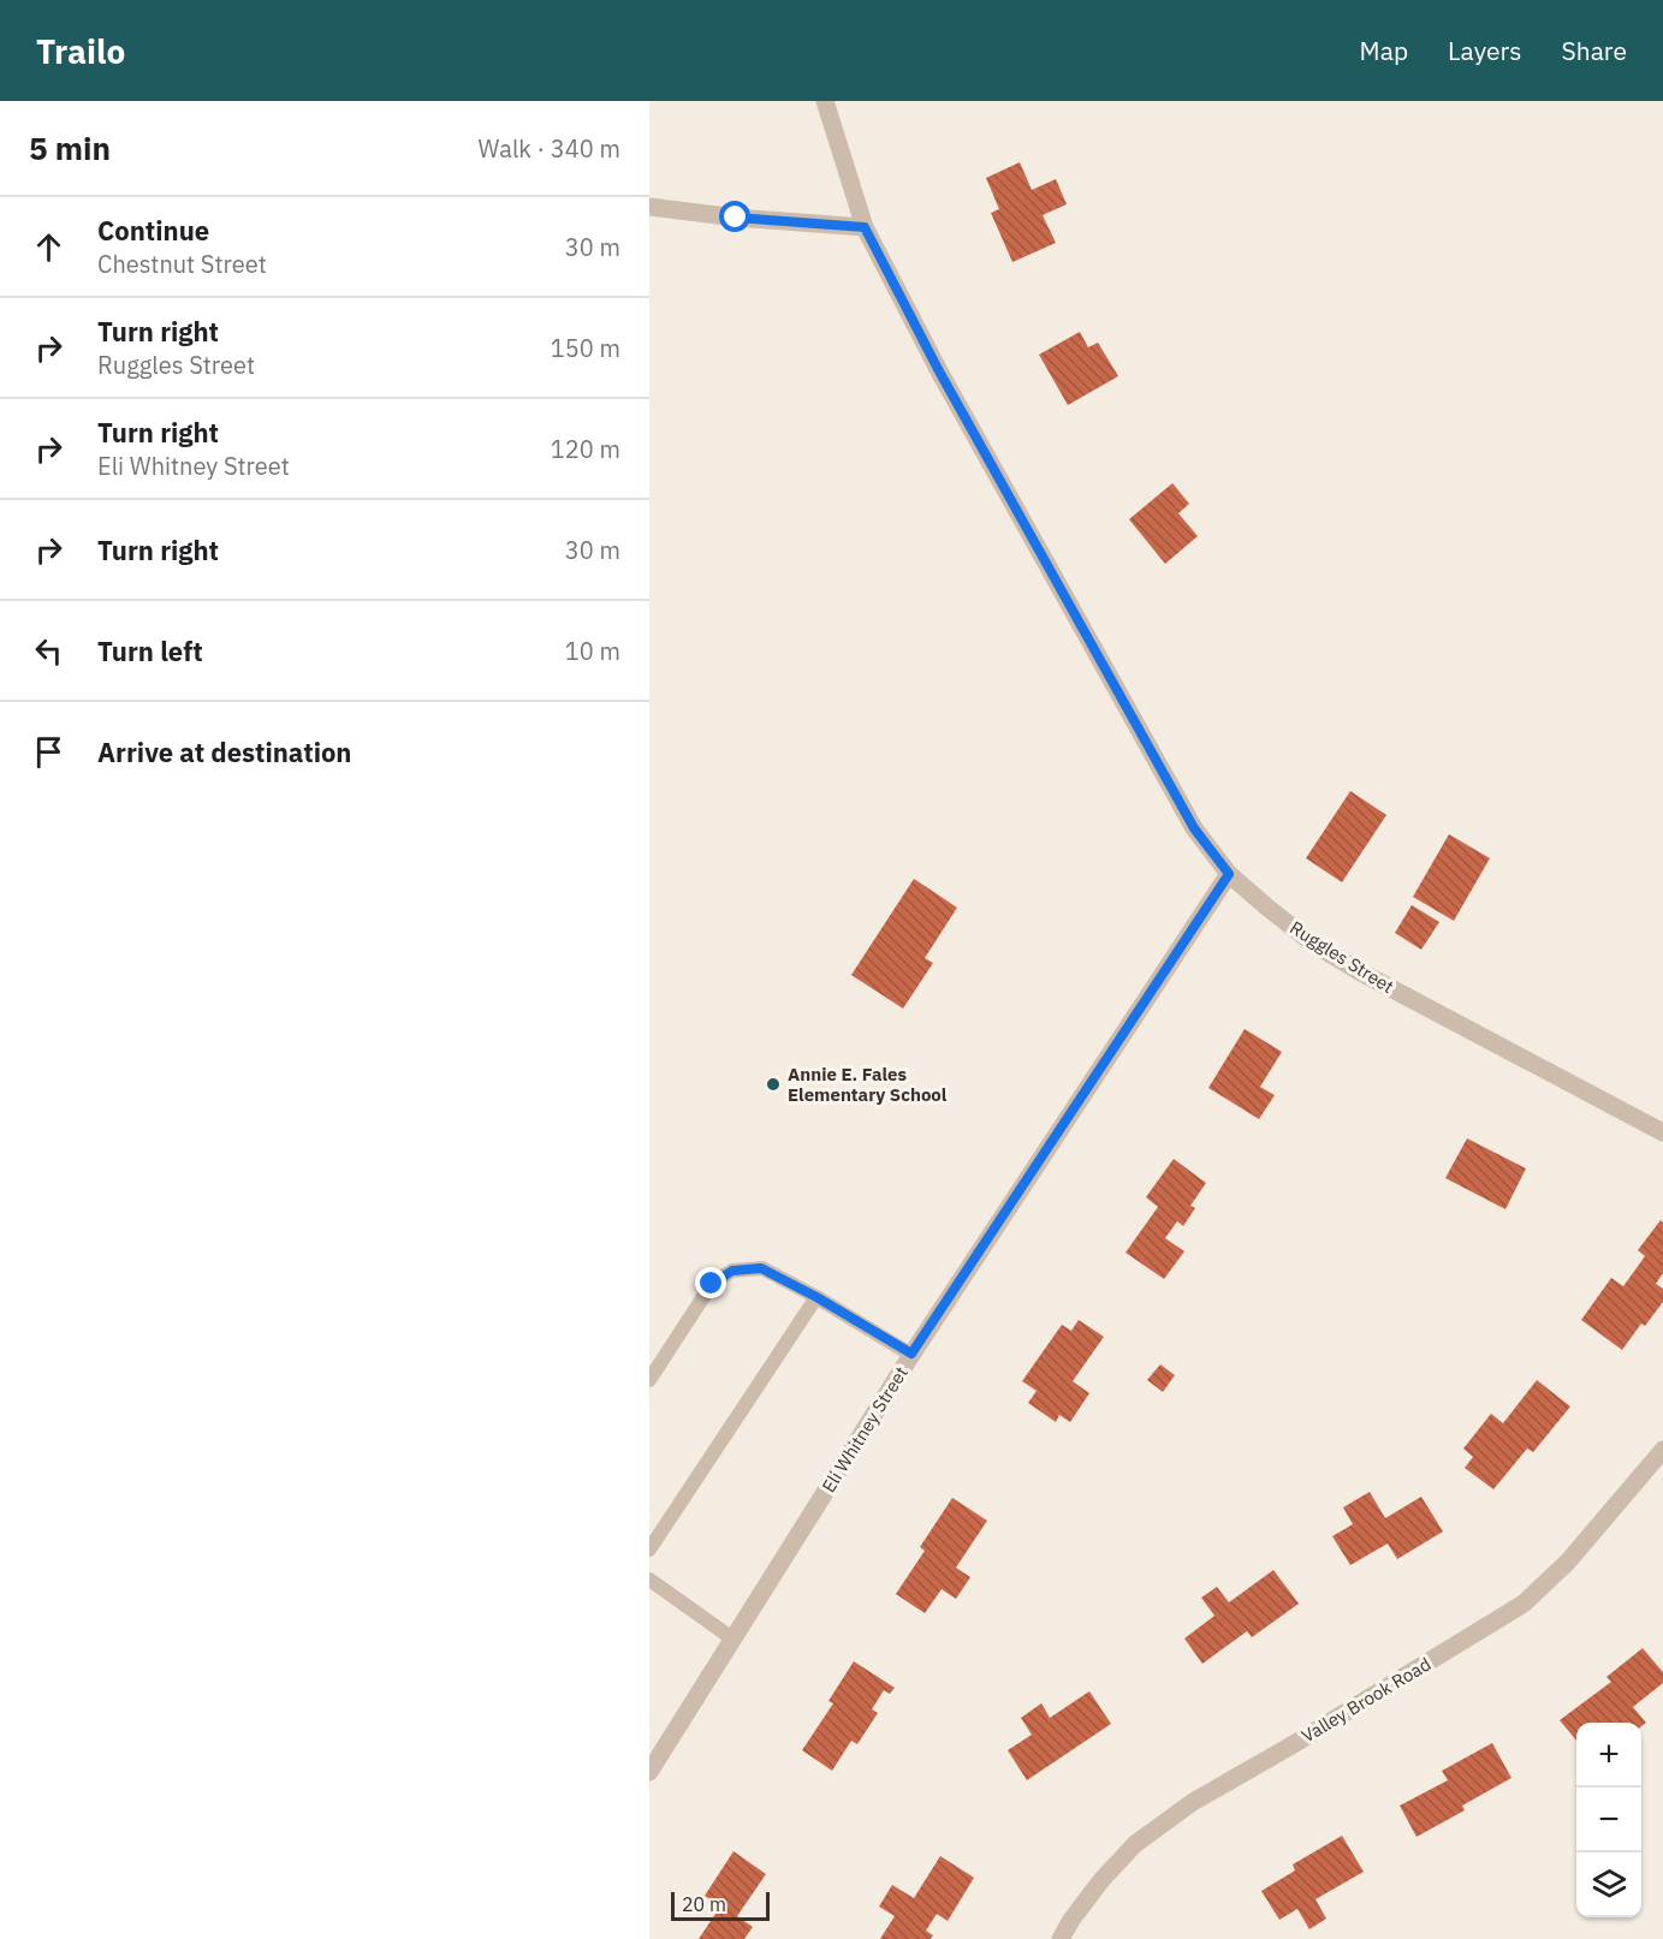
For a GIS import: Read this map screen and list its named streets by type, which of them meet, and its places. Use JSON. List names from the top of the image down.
{
  "streets": {
    "street": ["Ruggles Street", "Eli Whitney Street", "Valley Brook Road"]
  },
  "crossings": [
    ["Ruggles Street", "Eli Whitney Street"]
  ],
  "places": ["Annie E. Fales Elementary School"],
  "scale_bar": "20 m",
  "page": {
    "header": "Trailo",
    "nav": ["Map", "Layers", "Share"],
    "heading": ["5 min", "Walk · 340 m"],
    "list": [
      ["Continue", "Chestnut Street", "30 m"],
      ["Turn right", "Ruggles Street", "150 m"],
      ["Turn right", "Eli Whitney Street", "120 m"],
      ["Turn right", "30 m"],
      ["Turn left", "10 m"],
      "Arrive at destination"
    ],
    "map_buttons": ["+", "−"],
    "scale": "20 m"
  }
}
